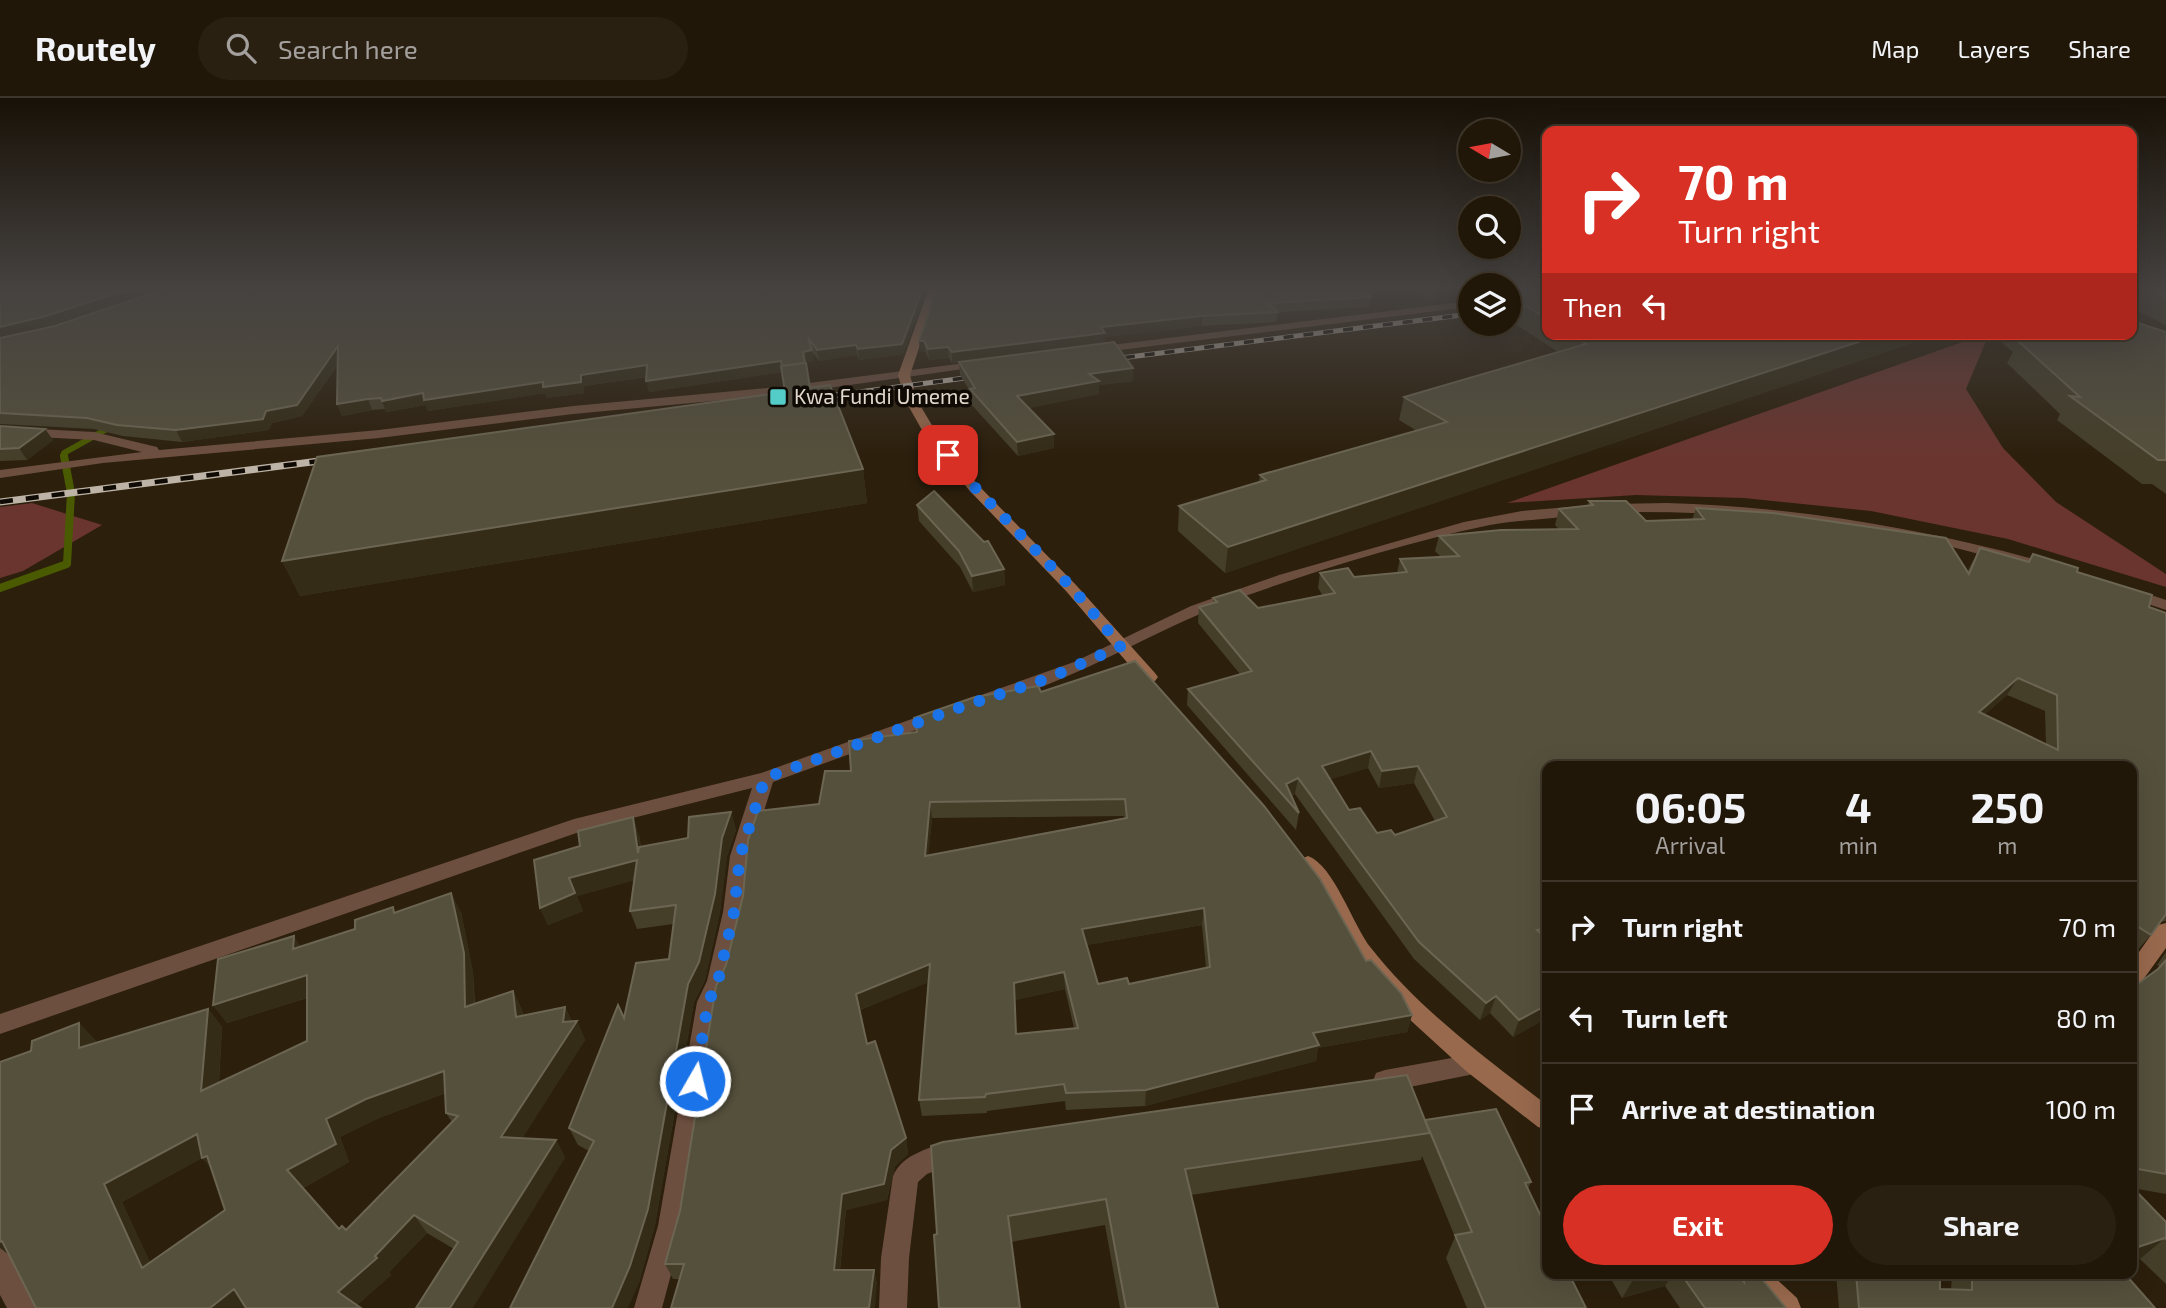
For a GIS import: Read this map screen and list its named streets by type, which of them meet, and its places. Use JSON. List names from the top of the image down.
{
  "places": {
    "transit": ["Kwa Fundi Umeme"]
  },
  "north": "left",
  "page": {
    "header": "Routely",
    "search": "Search here",
    "nav": ["Map", "Layers", "Share"],
    "turn": ["70 m", "Turn right"],
    "then": "Then",
    "eta": [
      "06:05",
      "Arrival",
      "4",
      "min",
      "250",
      "m"
    ],
    "list": [
      {
        "name": "Turn right",
        "value": "70 m"
      },
      {
        "name": "Turn left",
        "value": "80 m"
      },
      {
        "name": "Arrive at destination",
        "value": "100 m"
      }
    ],
    "buttons": ["Exit", "Share"]
  }
}
